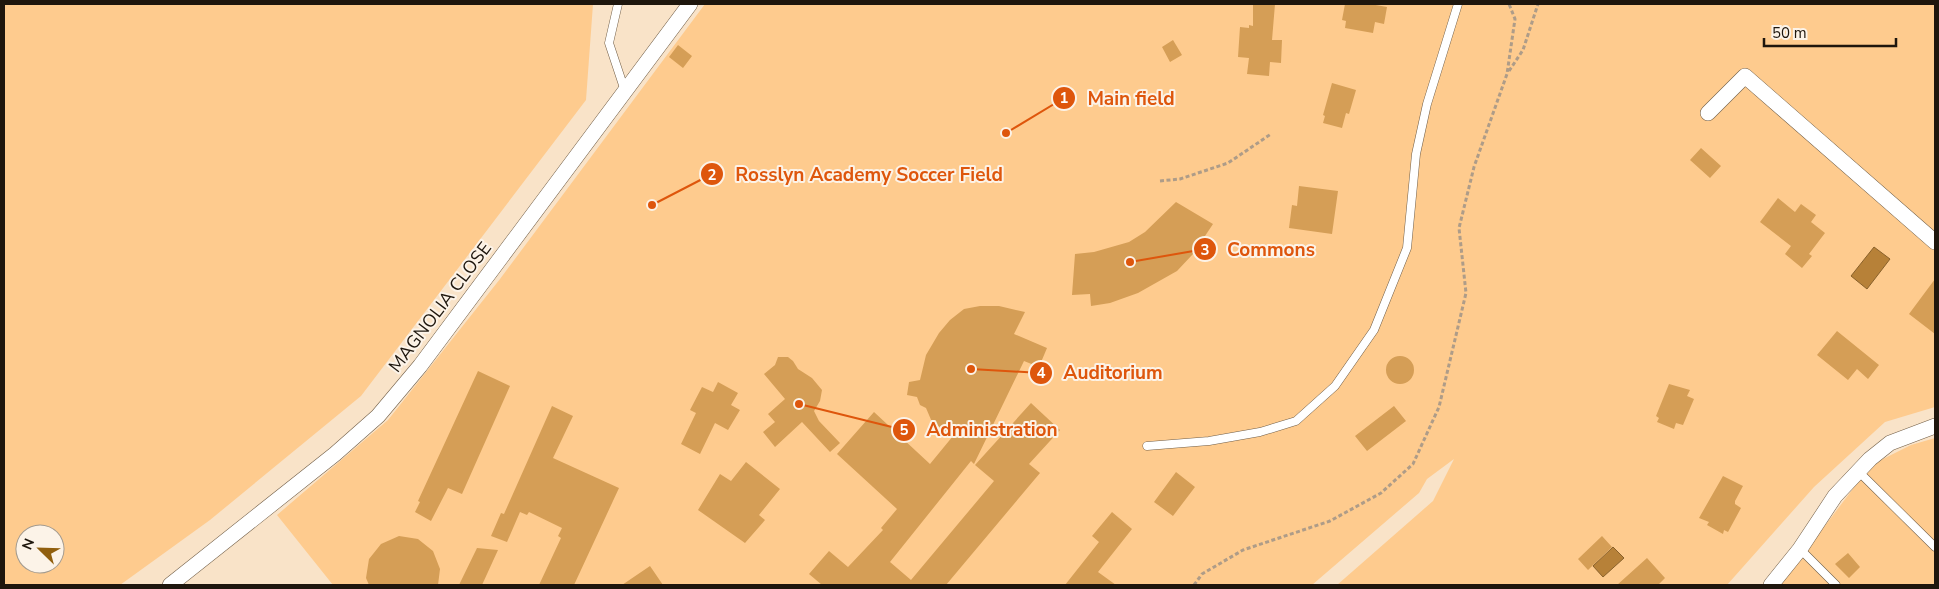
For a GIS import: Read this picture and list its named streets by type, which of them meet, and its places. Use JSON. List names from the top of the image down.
{
  "streets": {
    "street": ["MAGNOLIA CLOSE"]
  },
  "places": [
    "Main field",
    "Rosslyn Academy Soccer Field",
    "Commons",
    "Auditorium",
    "Administration"
  ],
  "scale_bar": "50 m",
  "north": "top left"
}
